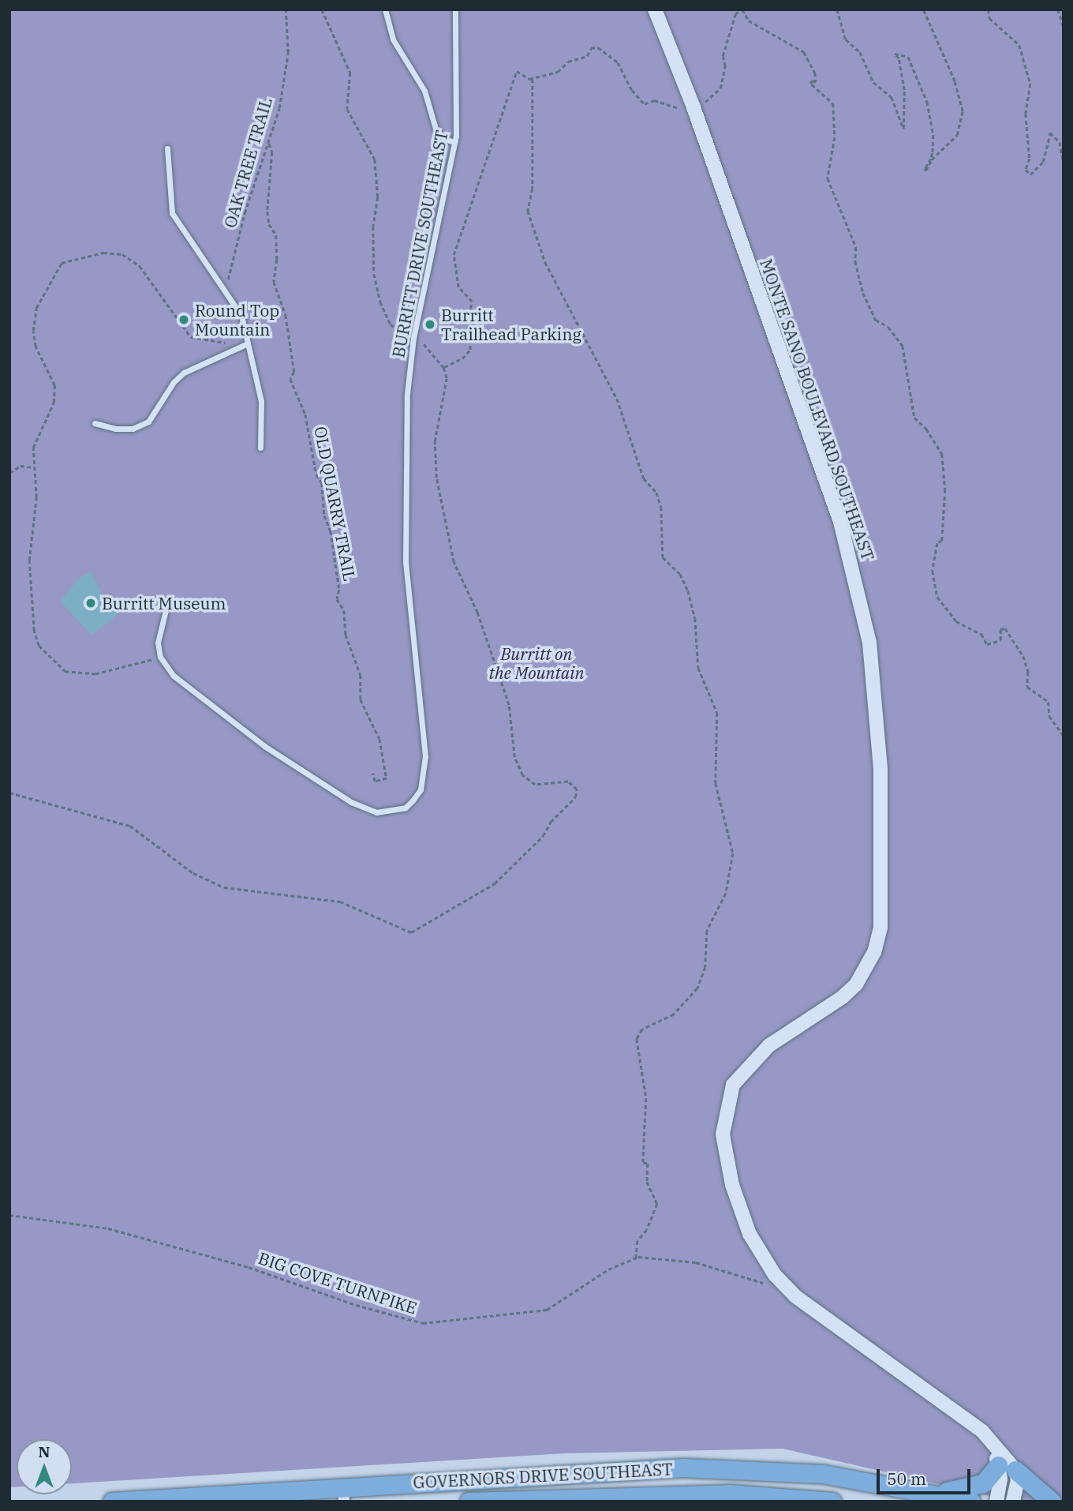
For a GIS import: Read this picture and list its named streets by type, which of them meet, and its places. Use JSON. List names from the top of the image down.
{
  "streets": {
    "highway": ["GOVERNORS DRIVE SOUTHEAST"],
    "street": ["MONTE SANO BOULEVARD SOUTHEAST"],
    "lane": ["BURRITT DRIVE SOUTHEAST"],
    "path": ["OAK TREE TRAIL", "OLD QUARRY TRAIL", "BIG COVE TURNPIKE"]
  },
  "crossings": [
    ["OAK TREE TRAIL", "OLD QUARRY TRAIL"],
    ["MONTE SANO BOULEVARD SOUTHEAST", "BIG COVE TURNPIKE"]
  ],
  "parks": ["Burritt on the Mountain"],
  "places": ["Round Top Mountain", "Burritt Trailhead Parking", "Burritt Museum"],
  "scale_bar": "50 m",
  "north": "top"
}
